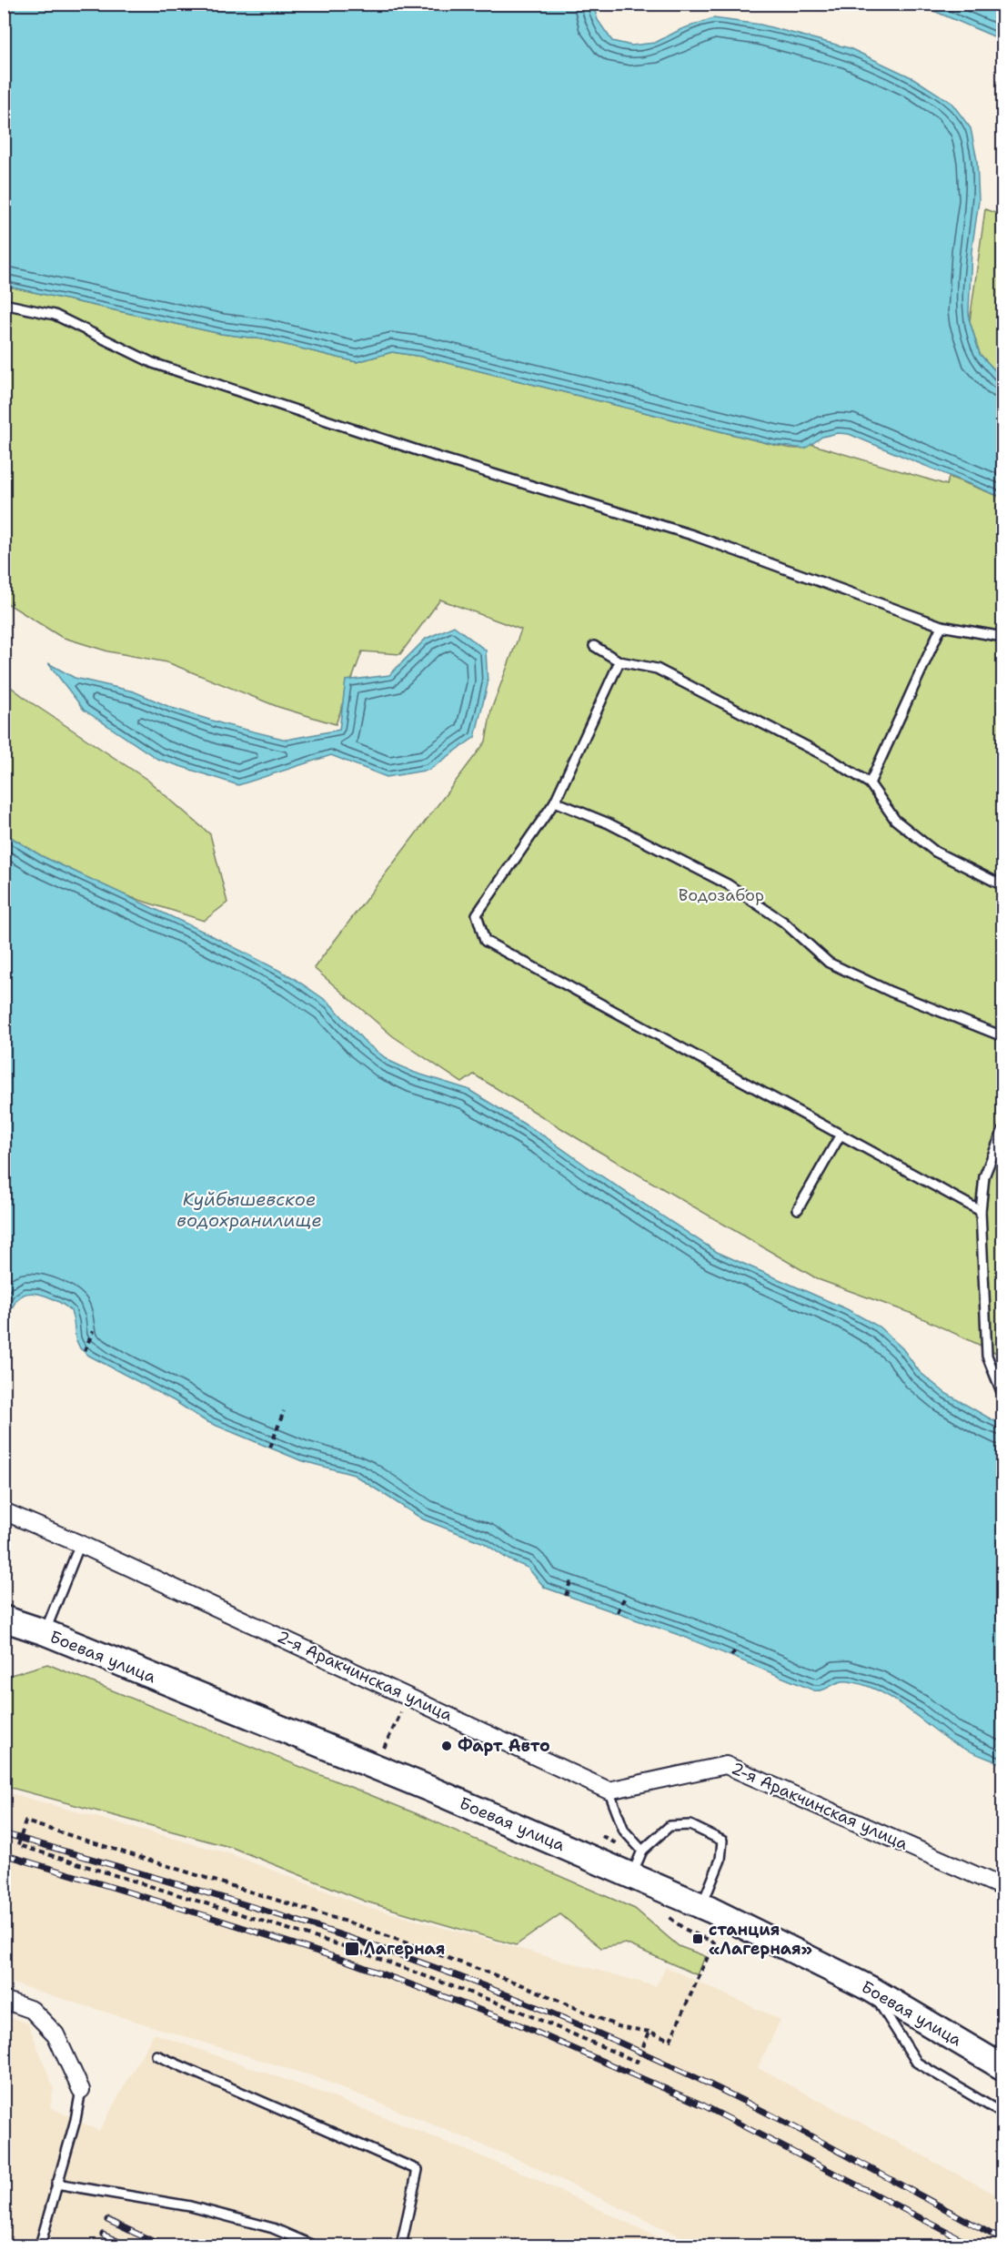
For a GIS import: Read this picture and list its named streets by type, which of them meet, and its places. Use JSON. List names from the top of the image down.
{
  "streets": {
    "main road": ["Боевая улица"],
    "street": ["2-я Аракчинская улица"]
  },
  "water": ["Куйбышевское водохранилище"],
  "parks": ["Водозабор"],
  "places": {
    "other": ["Фарт Авто"],
    "transit": ["станция «Лагерная»", "Лагерная"]
  }
}
